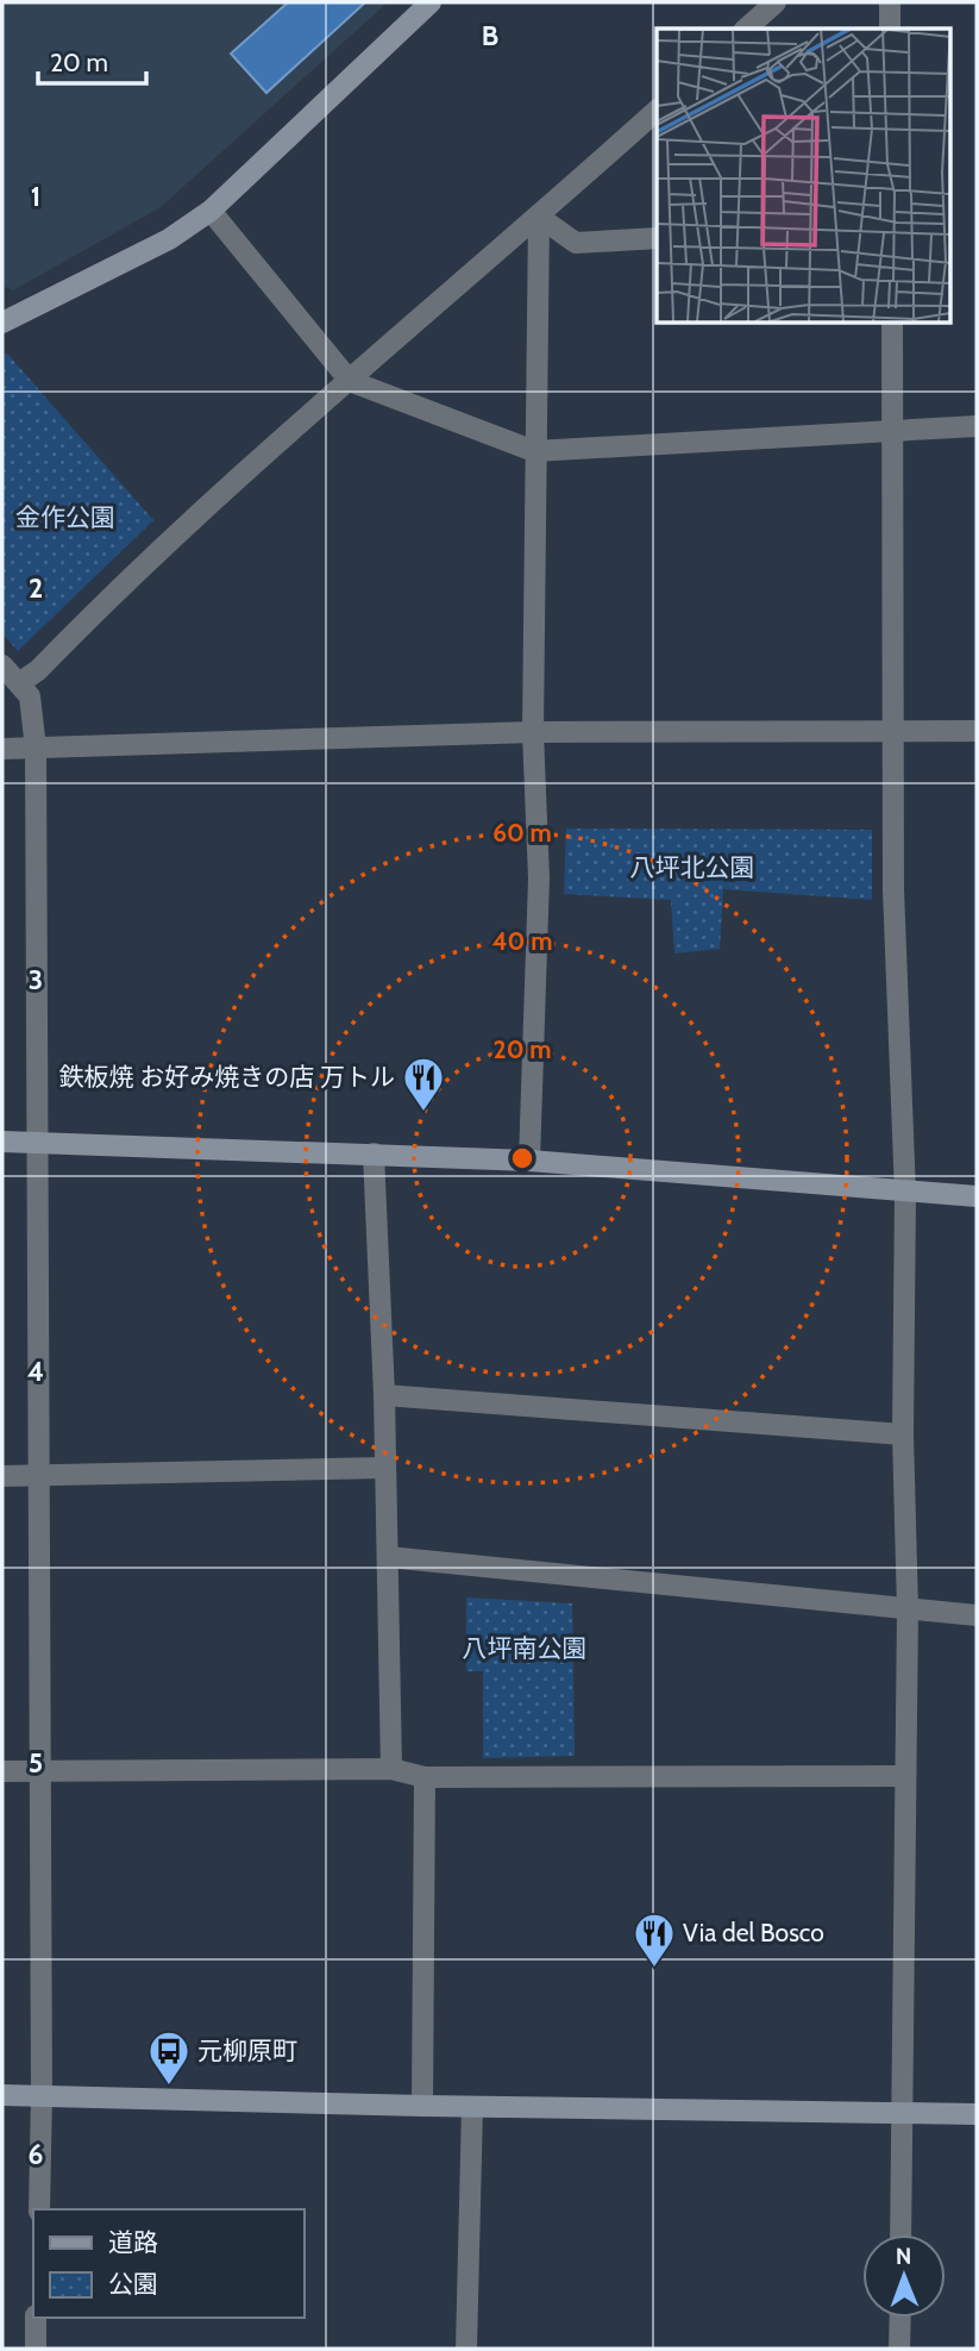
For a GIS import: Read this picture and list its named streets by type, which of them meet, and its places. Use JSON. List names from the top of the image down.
{
  "parks": ["金作公園", "八坪北公園", "八坪南公園"],
  "places": {
    "restaurant": ["鉄板焼 お好み焼きの店 万トル", "Via del Bosco"],
    "bus stop": ["元柳原町"]
  },
  "legend": ["道路", "公園"],
  "scale_bar": "20 m",
  "north": "top",
  "grid": {
    "columns": ["B"],
    "rows": [
      "1",
      "2",
      "3",
      "4",
      "5",
      "6"
    ]
  },
  "rings": ["60 m", "40 m", "20 m"]
}
